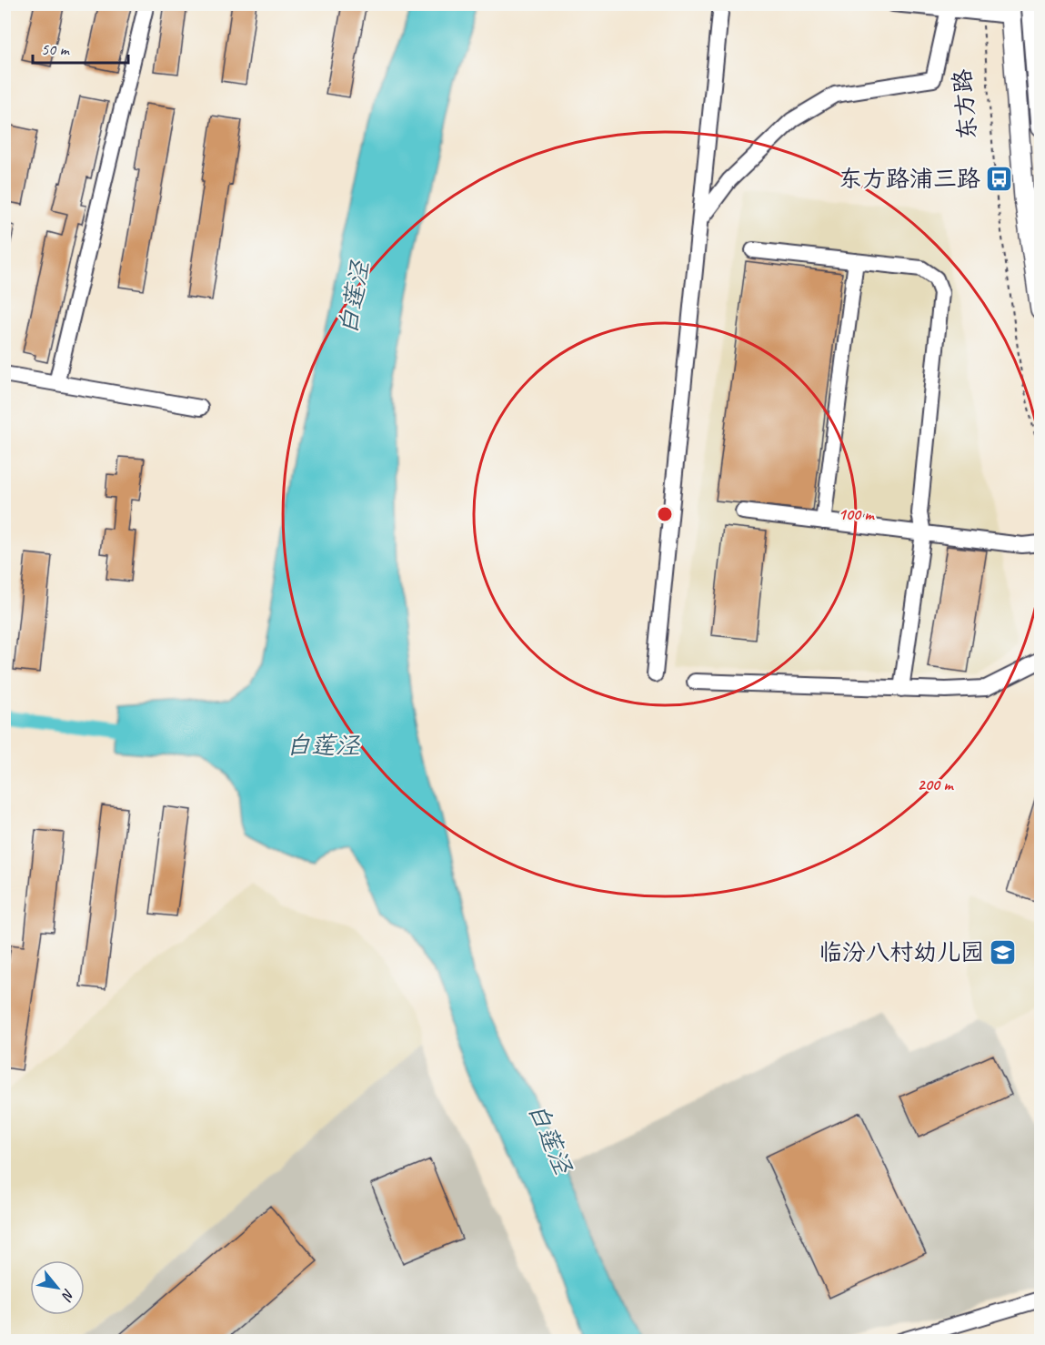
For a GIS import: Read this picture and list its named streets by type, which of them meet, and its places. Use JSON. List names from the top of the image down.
{
  "streets": {
    "path": ["东方路"]
  },
  "water": ["白莲泾"],
  "places": {
    "bus stop": ["东方路浦三路"],
    "school or university": ["临汾八村幼儿园"]
  },
  "scale_bar": "50 m",
  "north": "bottom right",
  "rings": ["100 m", "200 m"]
}
